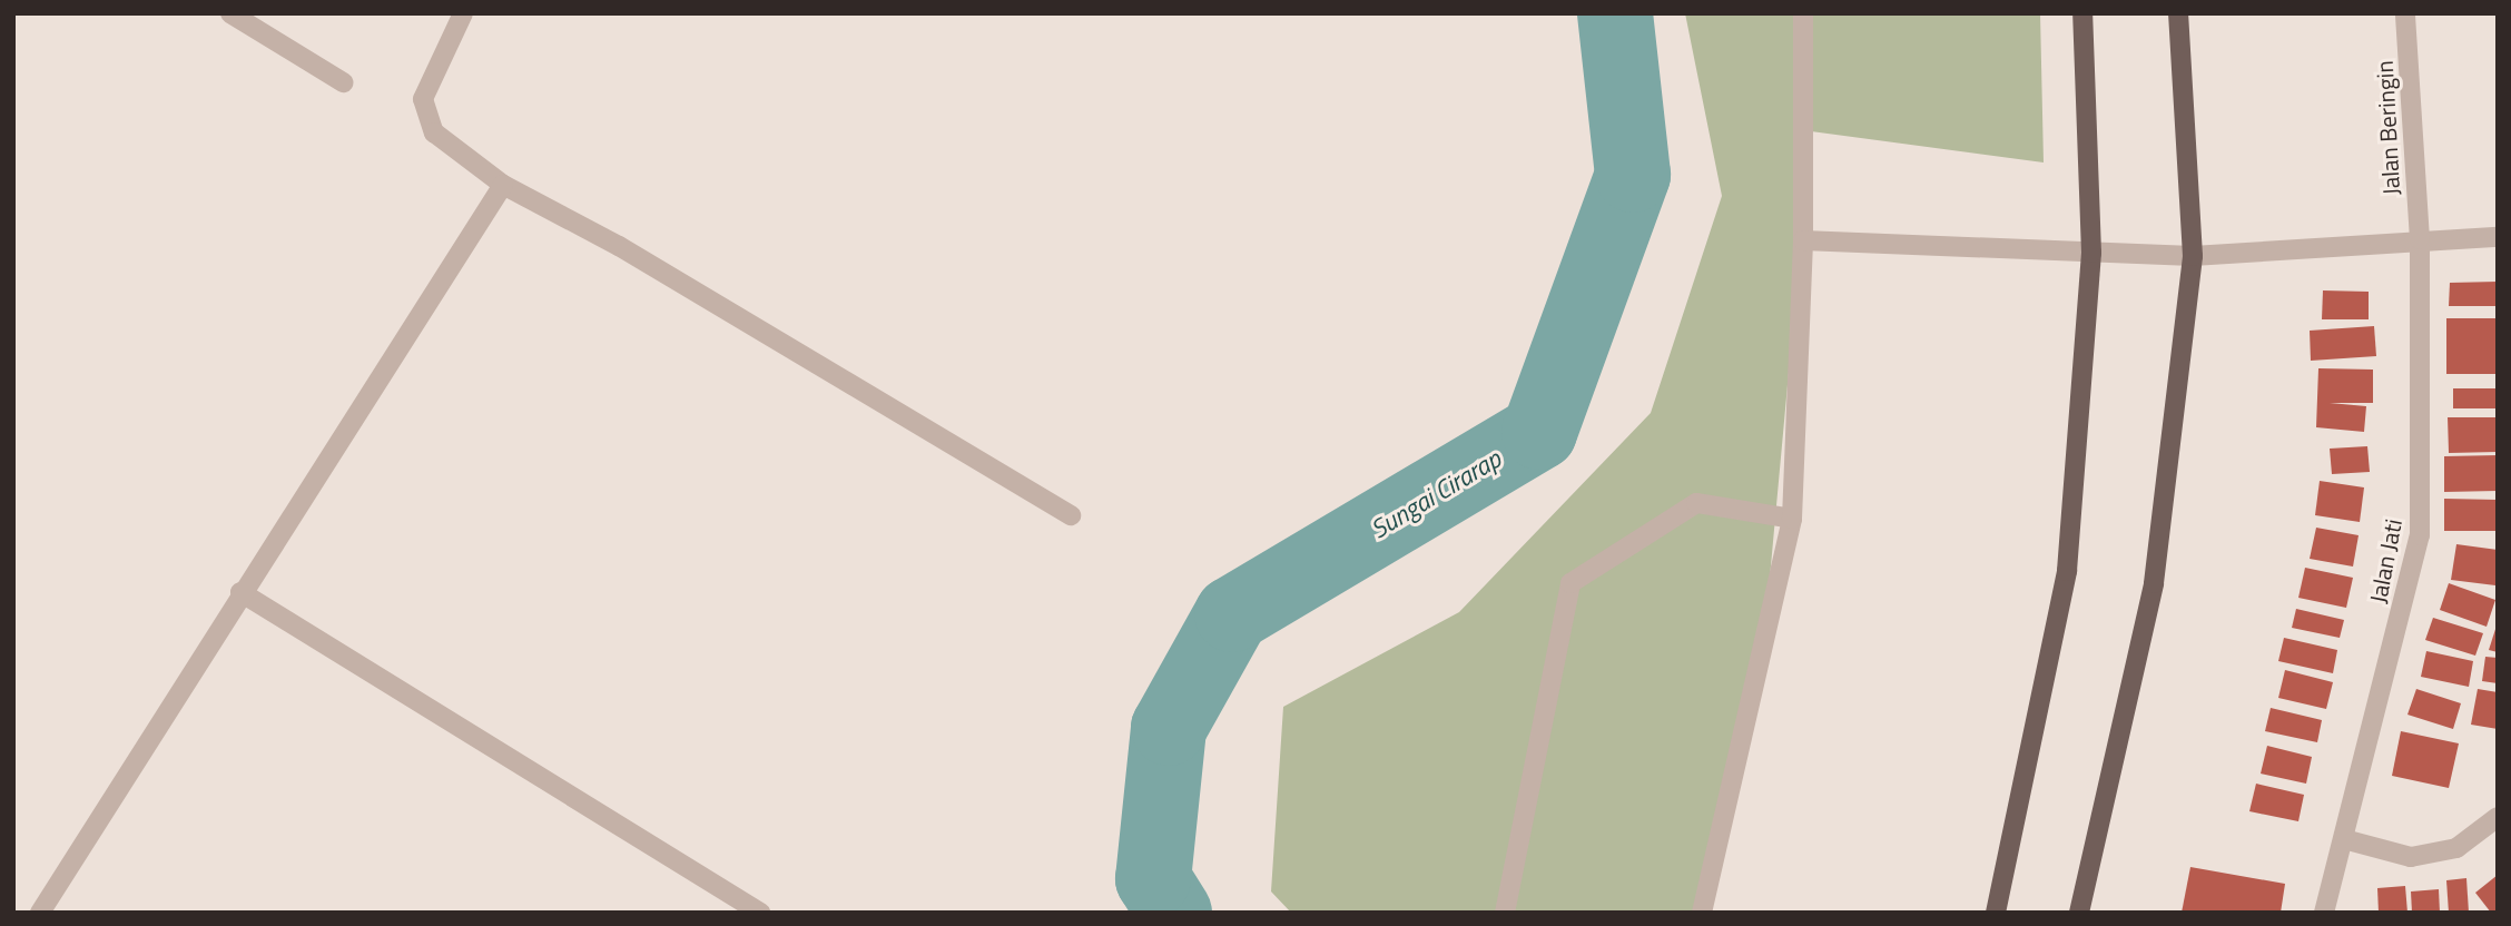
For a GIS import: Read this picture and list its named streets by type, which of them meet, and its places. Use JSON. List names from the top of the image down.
{
  "streets": {
    "street": ["Jalan Beringin", "Jalan Jati"]
  },
  "crossings": [
    ["Jalan Beringin", "Jalan Jati"]
  ],
  "water": ["Sungai Cirarap"]
}
